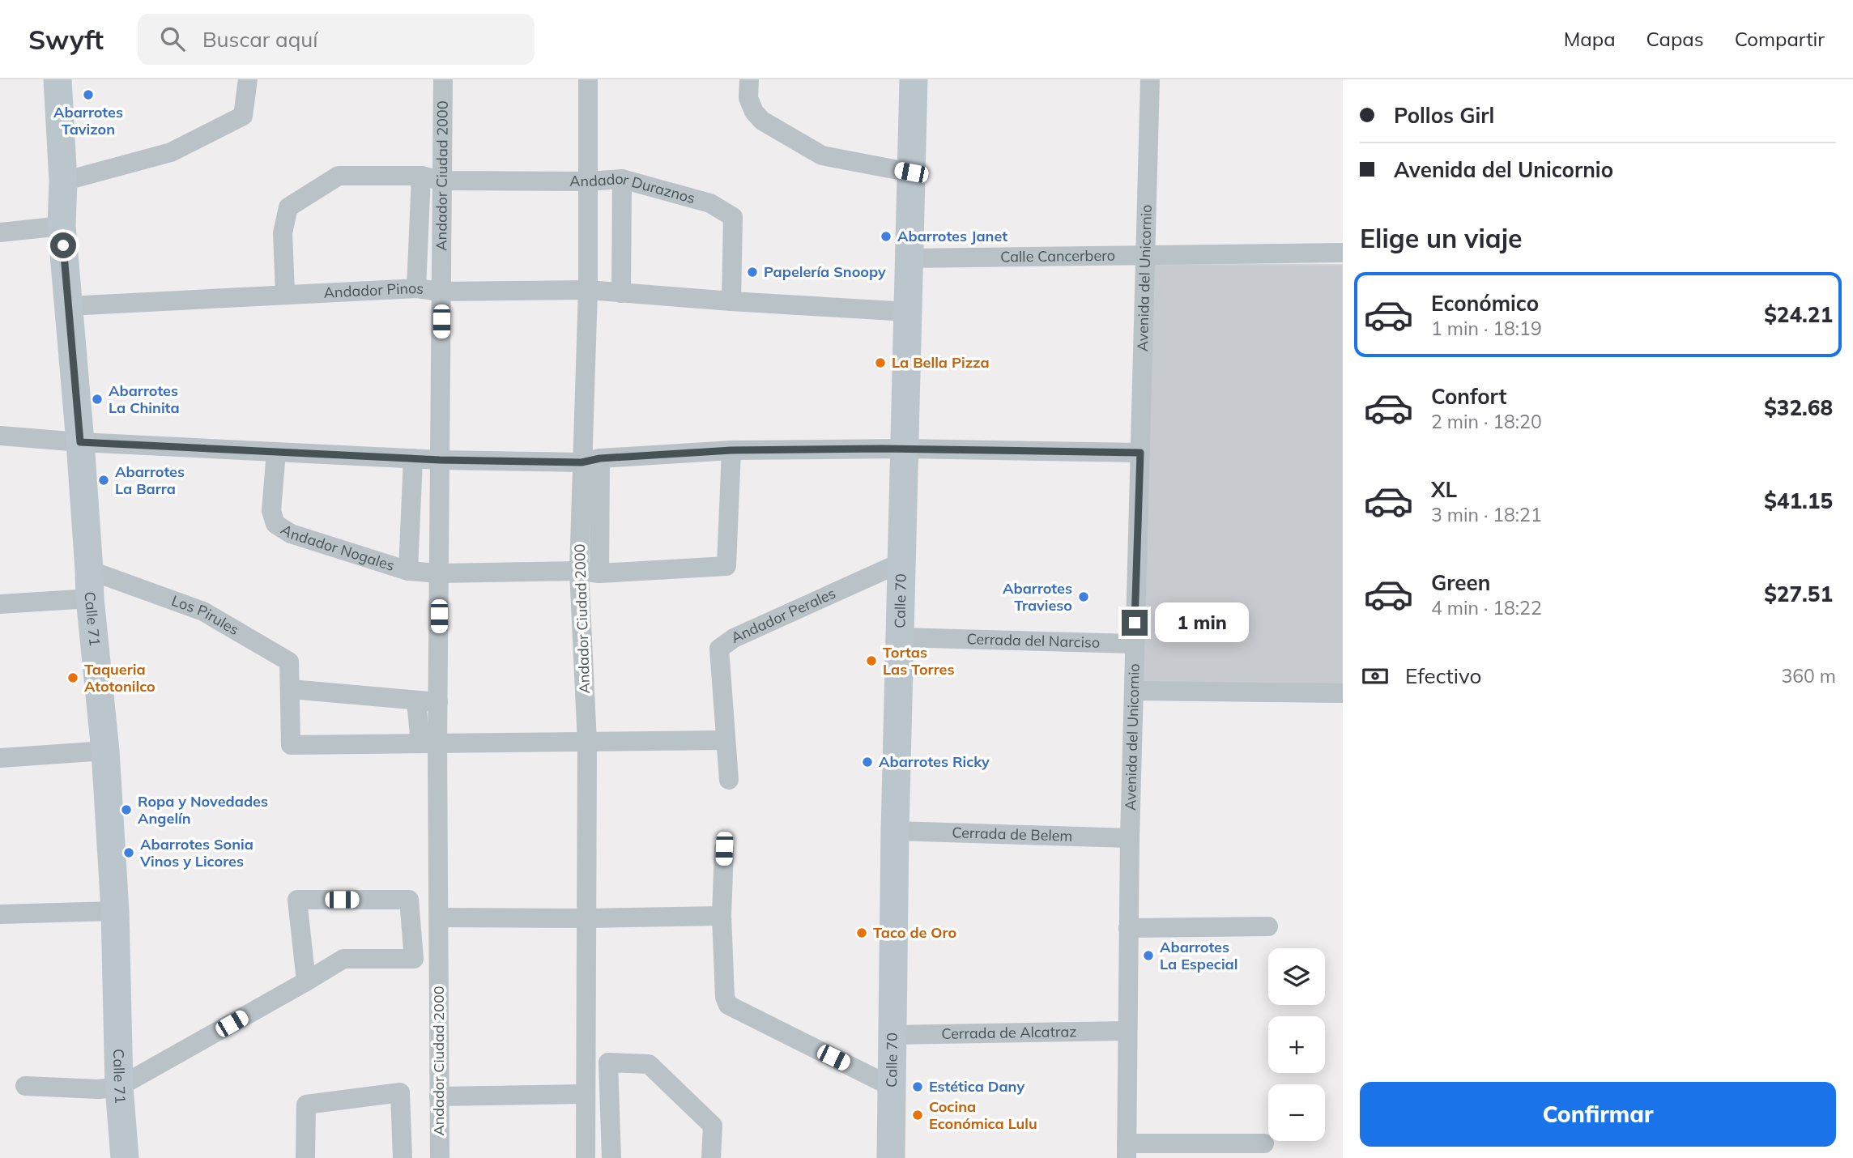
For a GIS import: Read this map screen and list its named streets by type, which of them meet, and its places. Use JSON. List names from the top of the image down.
{
  "streets": {
    "street": [
      "Andador Ciudad 2000",
      "Andador Duraznos",
      "Calle Cancerbero",
      "Avenida del Unicornio",
      "Andador Pinos",
      "Andador Nogales",
      "Calle 70",
      "Los Pirules",
      "Andador Perales",
      "Calle 71",
      "Cerrada del Narciso",
      "Cerrada de Belem",
      "Cerrada de Alcatraz"
    ]
  },
  "crossings": [
    ["Andador Ciudad 2000", "Andador Duraznos"],
    ["Andador Ciudad 2000", "Andador Nogales"],
    ["Andador Ciudad 2000", "Los Pirules"],
    ["Calle Cancerbero", "Avenida del Unicornio"],
    ["Calle Cancerbero", "Calle 70"],
    ["Avenida del Unicornio", "Cerrada del Narciso"],
    ["Avenida del Unicornio", "Cerrada de Belem"],
    ["Avenida del Unicornio", "Cerrada de Alcatraz"],
    ["Andador Pinos", "Calle 71"],
    ["Calle 70", "Andador Perales"],
    ["Calle 70", "Cerrada del Narciso"],
    ["Calle 70", "Cerrada de Belem"],
    ["Calle 70", "Cerrada de Alcatraz"],
    ["Los Pirules", "Calle 71"]
  ],
  "places": [
    "Abarrotes Tavizon",
    "Abarrotes Janet",
    "Papelería Snoopy",
    "La Bella Pizza",
    "Abarrotes La Chinita",
    "Abarrotes La Barra",
    "Abarrotes Travieso",
    "Tortas Las Torres",
    "Taqueria Atotonilco",
    "Abarrotes Ricky",
    "Ropa y Novedades Angelín",
    "Abarrotes Sonia Vinos y Licores",
    "Taco de Oro",
    "Abarrotes La Especial",
    "Estética Dany",
    "Cocina Económica Lulu"
  ],
  "page": {
    "header": "Swyft",
    "search": "Buscar aquí",
    "nav": ["Mapa", "Capas", "Compartir"],
    "banner": ["Pollos Girl", "Avenida del Unicornio"],
    "heading": "Elige un viaje",
    "list": [
      {
        "name": "Económico",
        "note": "1 min · 18:19",
        "value": "$24.21"
      },
      {
        "name": "Confort",
        "note": "2 min · 18:20",
        "value": "$32.68"
      },
      {
        "name": "XL",
        "note": "3 min · 18:21",
        "value": "$41.15"
      },
      {
        "name": "Green",
        "note": "4 min · 18:22",
        "value": "$27.51"
      }
    ],
    "bubble": "1 min",
    "pay": ["Efectivo", "360 m"],
    "map_buttons": ["+", "−"],
    "buttons": "Confirmar"
  }
}
